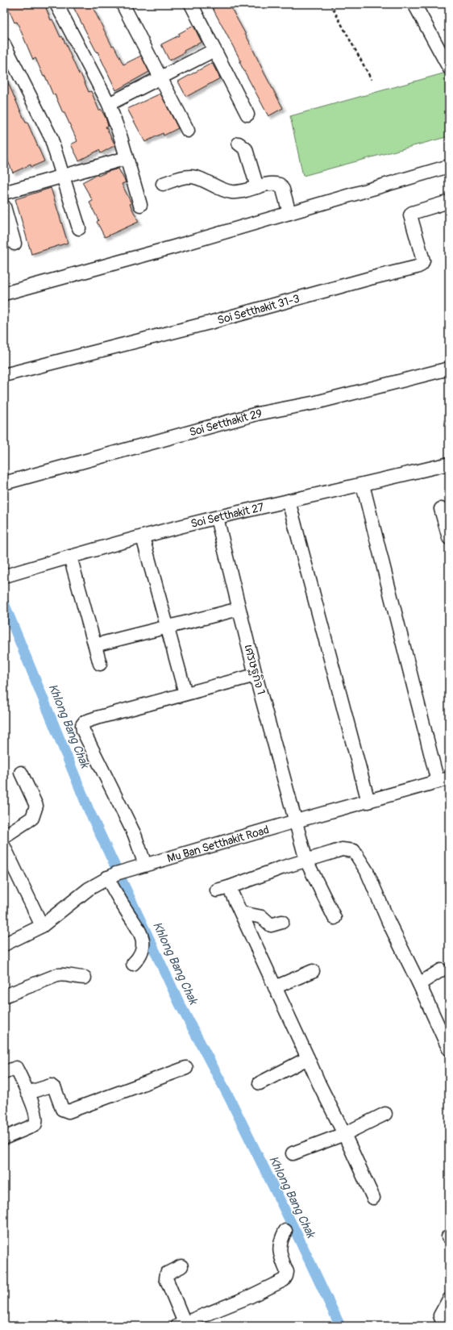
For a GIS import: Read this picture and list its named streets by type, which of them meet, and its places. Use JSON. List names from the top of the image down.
{
  "streets": {
    "street": [
      "Soi Setthakit 31-3",
      "Soi Setthakit 29",
      "Soi Setthakit 27",
      "เศรษฐกิจ 1",
      "Mu Ban Setthakit Road"
    ]
  },
  "crossings": [
    ["Soi Setthakit 27", "เศรษฐกิจ 1"],
    ["เศรษฐกิจ 1", "Mu Ban Setthakit Road"]
  ],
  "water": ["Khlong Bang Chak"]
}
